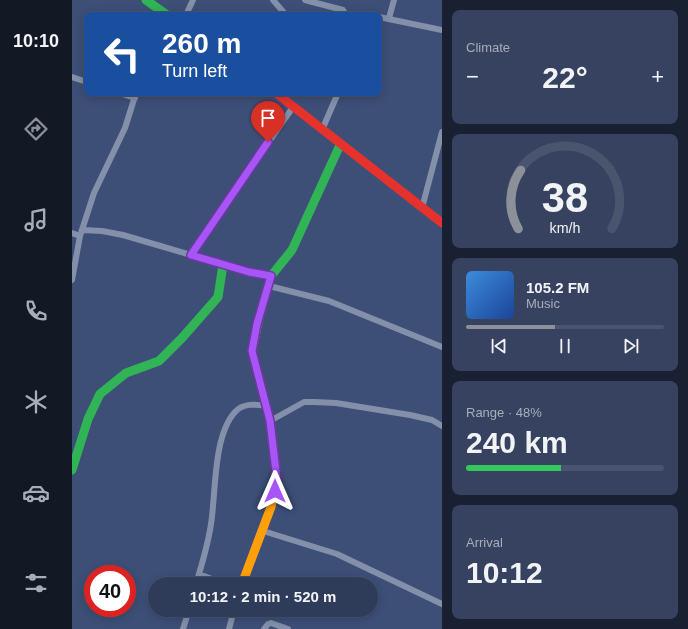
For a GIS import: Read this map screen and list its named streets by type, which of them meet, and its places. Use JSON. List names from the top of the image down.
{
  "page": {
    "tabs": "10:10",
    "tile": [
      "Climate",
      ["Range · 48%", "240 km"],
      ["Arrival", "10:12"]
    ],
    "turn": ["260 m", "Turn left"],
    "heat": ["−", "22°", "+"],
    "song": ["105.2 FM", "Music"],
    "limit": "40",
    "trip": "10:12 · 2 min · 520 m",
    "gauge": ["38", "km/h"]
  }
}
